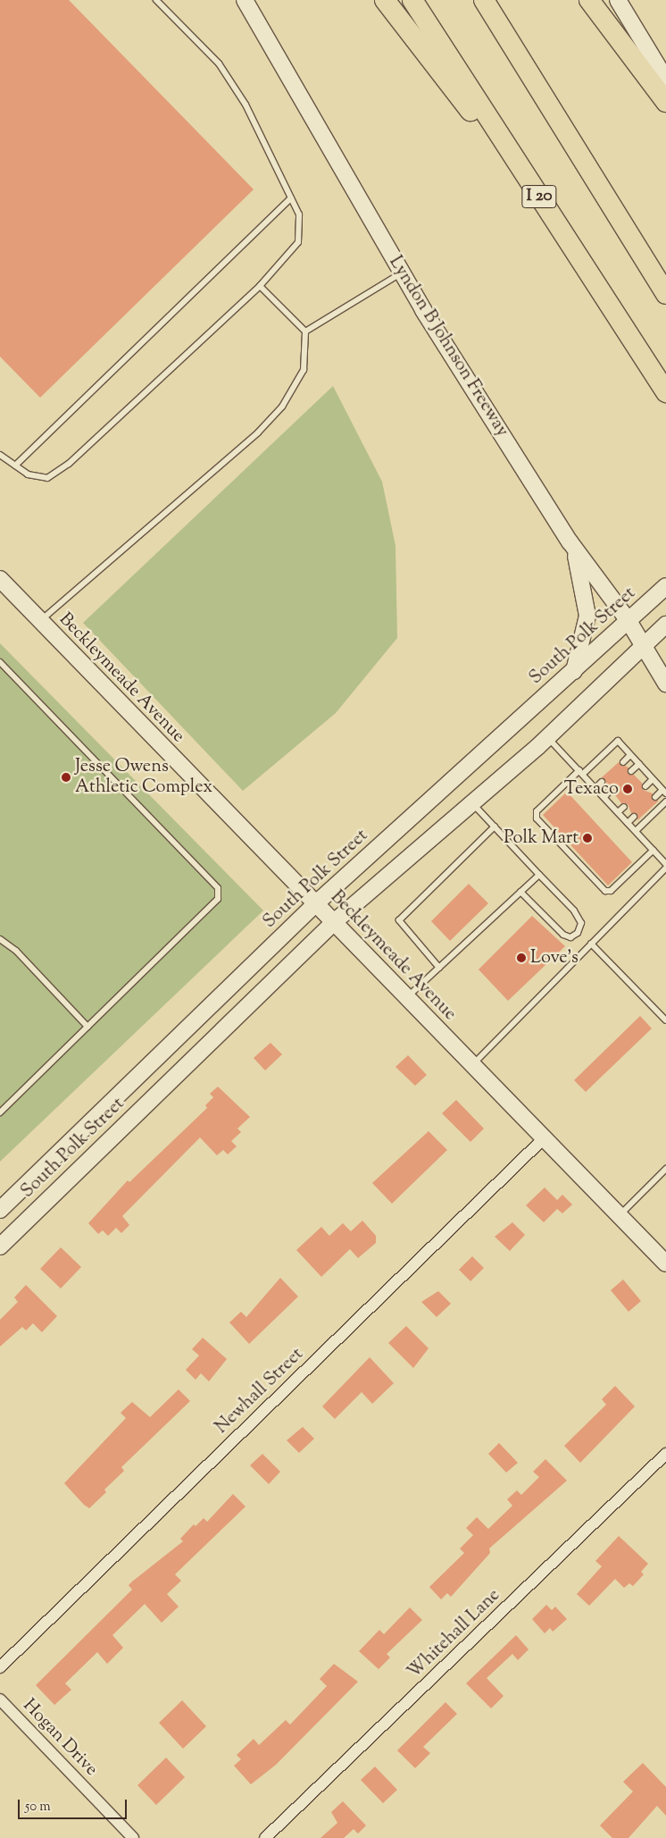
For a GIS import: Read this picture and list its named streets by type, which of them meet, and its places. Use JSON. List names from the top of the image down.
{
  "streets": {
    "highway": ["I 20"],
    "main road": ["Lyndon B Johnson Freeway", "South Polk Street", "Beckleymeade Avenue"],
    "street": ["Newhall Street", "Whitehall Lane", "Hogan Drive"]
  },
  "crossings": [
    ["Lyndon B Johnson Freeway", "South Polk Street"],
    ["South Polk Street", "Beckleymeade Avenue"],
    ["Beckleymeade Avenue", "Newhall Street"]
  ],
  "places": [
    "Jesse Owens Athletic Complex",
    "Texaco",
    "Polk Mart",
    "Love's"
  ],
  "scale_bar": "50 m"
}
